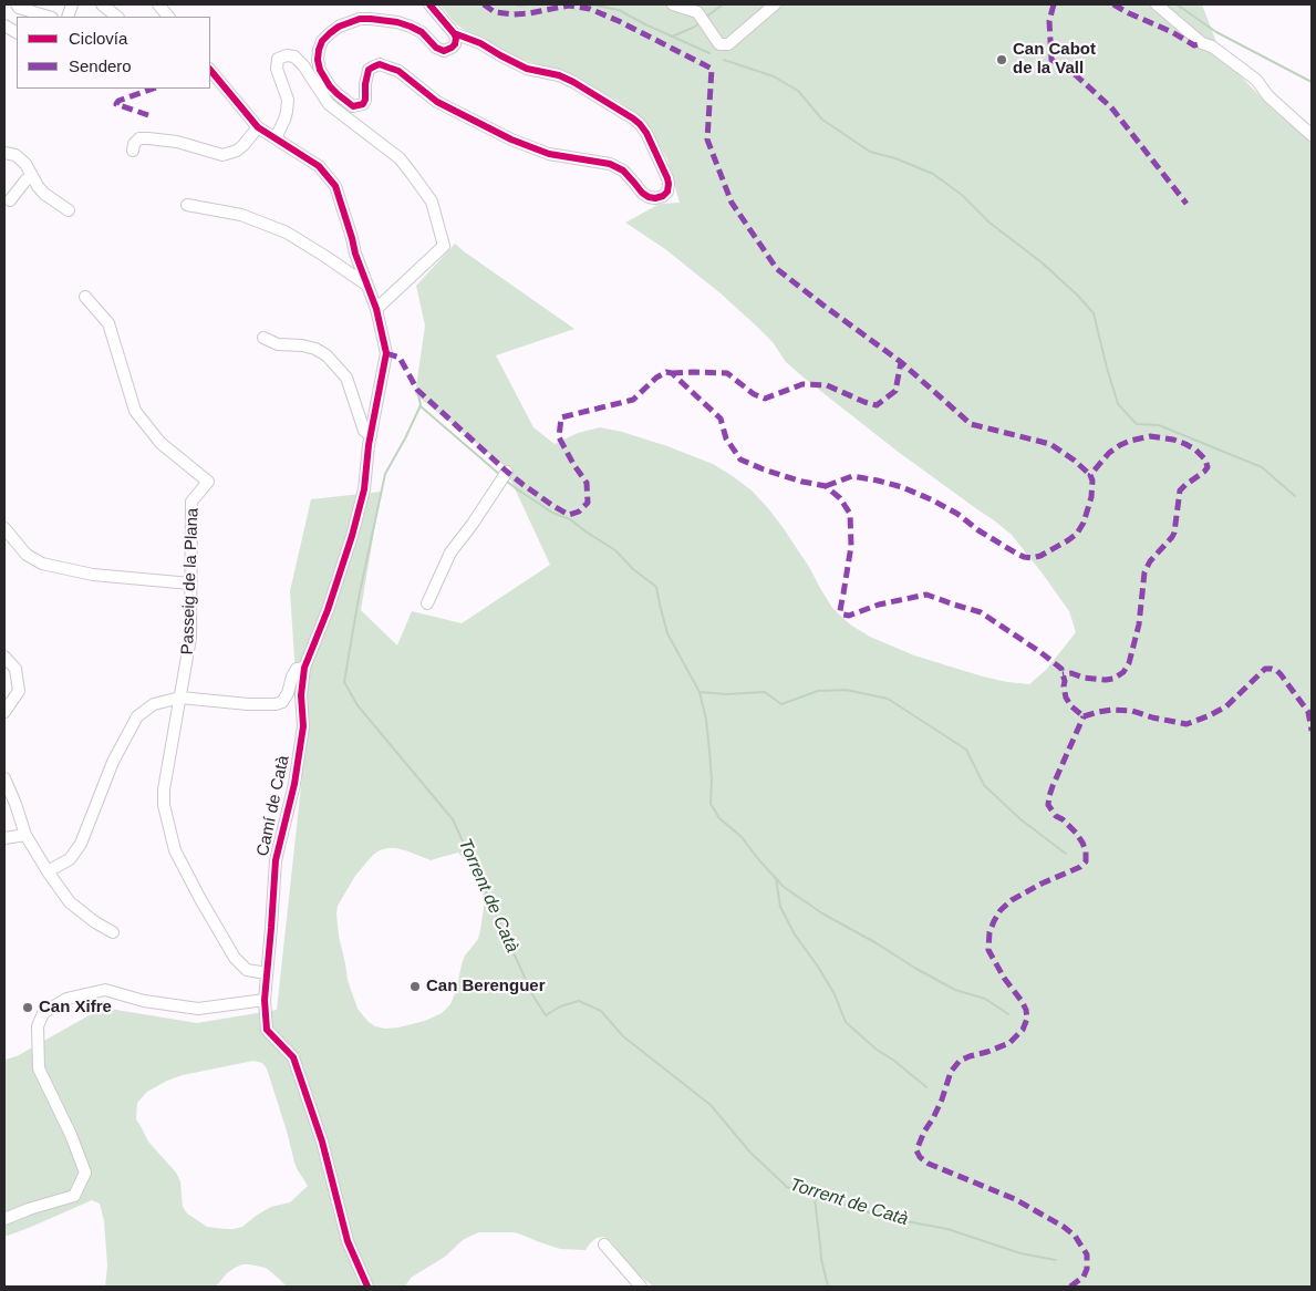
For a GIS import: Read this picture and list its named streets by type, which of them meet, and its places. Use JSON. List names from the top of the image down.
{
  "streets": {
    "street": ["Passeig de la Plana", "Camí de Catà"]
  },
  "crossings": [
    ["Passeig de la Plana", "Camí de Catà"]
  ],
  "water": ["Torrent de Catà"],
  "places": ["Can Cabot de la Vall", "Can Berenguer", "Can Xifre"],
  "legend": ["Ciclovía", "Sendero"]
}
